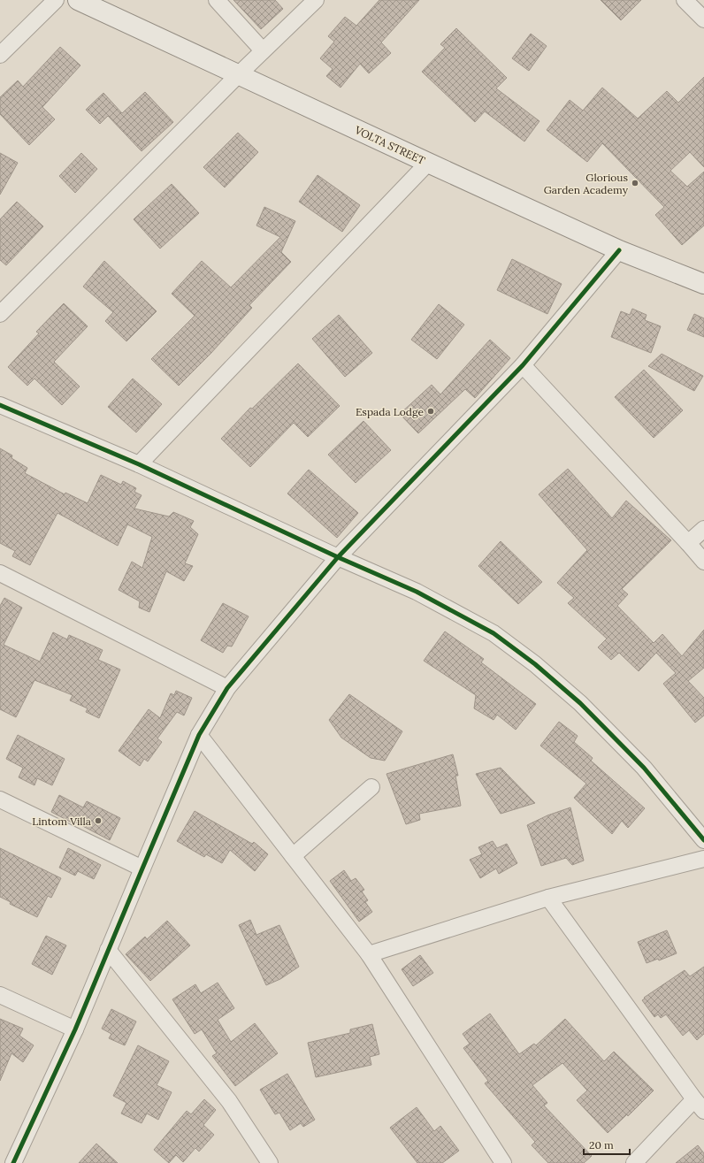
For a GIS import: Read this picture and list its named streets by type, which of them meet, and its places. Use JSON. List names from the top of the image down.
{
  "streets": {
    "street": ["VOLTA STREET"]
  },
  "places": ["Glorious Garden Academy", "Espada Lodge", "Lintom Villa"],
  "scale_bar": "20 m"
}
